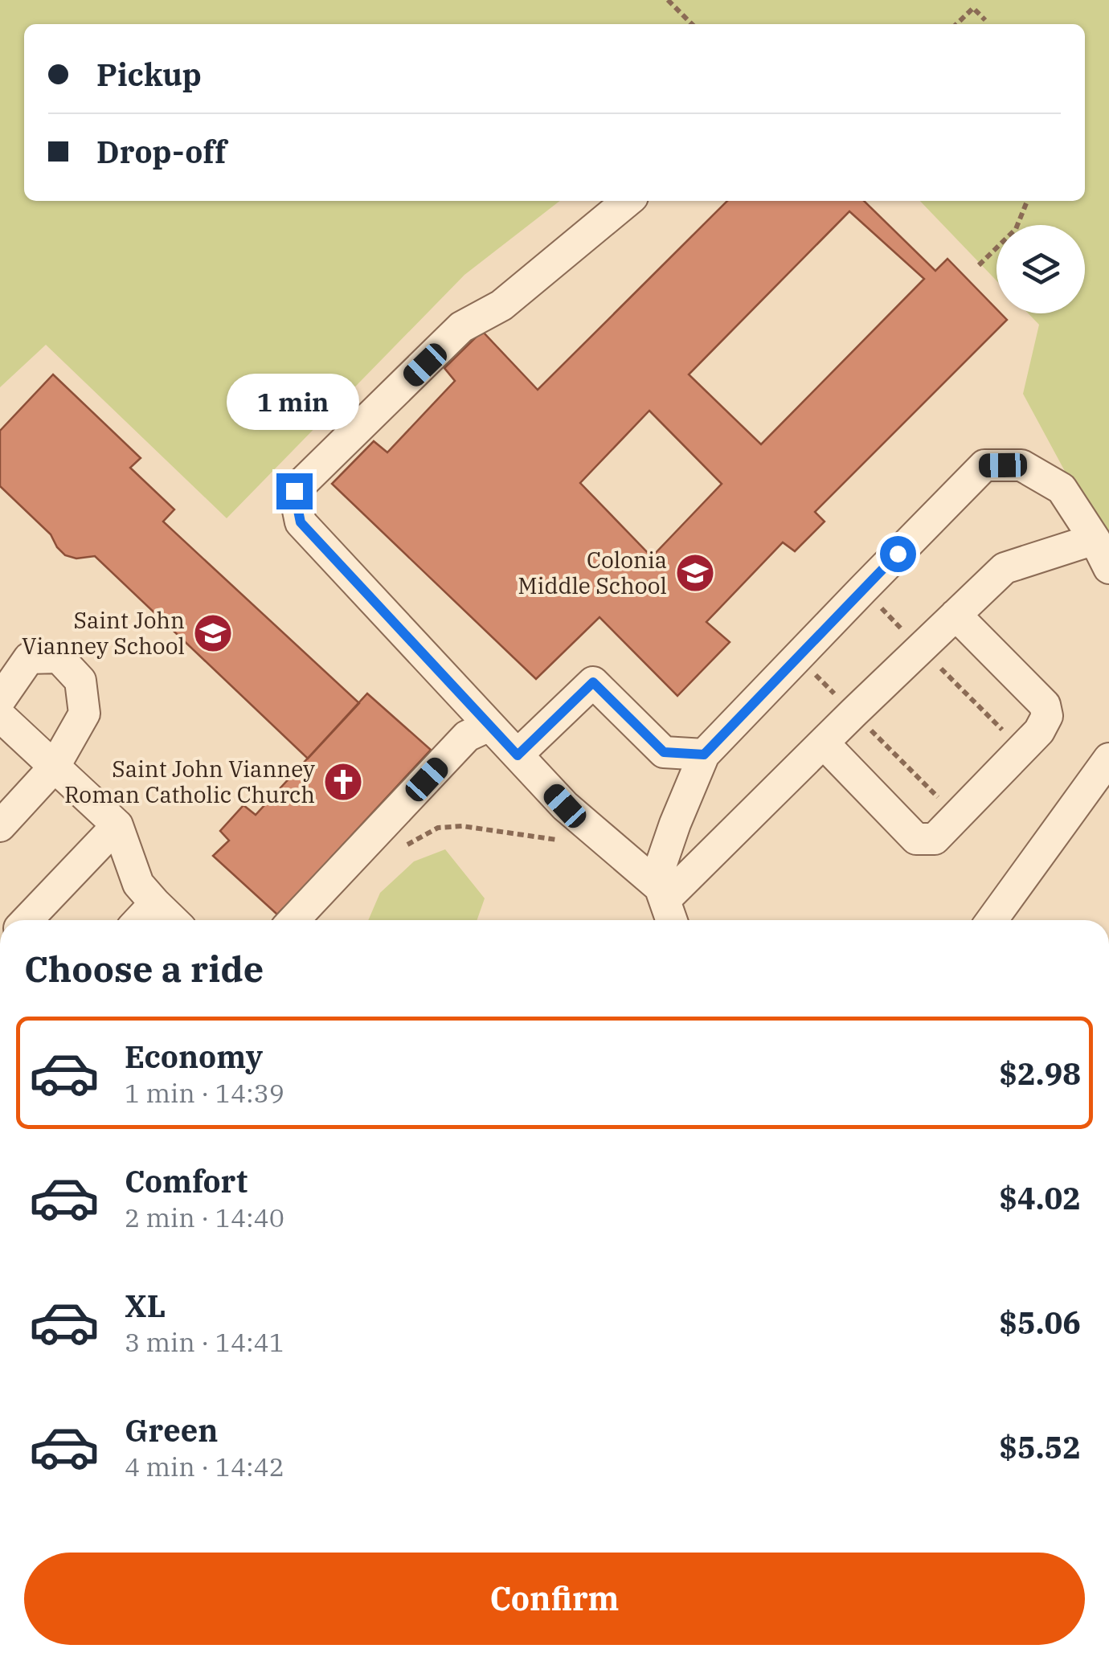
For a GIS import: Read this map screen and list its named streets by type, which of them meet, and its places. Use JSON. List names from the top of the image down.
{
  "places": {
    "school or university": ["Colonia Middle School", "Saint John Vianney School"],
    "church": ["Saint John Vianney Roman Catholic Church"]
  },
  "page": {
    "banner": ["Pickup", "Drop-off"],
    "bubble": "1 min",
    "heading": "Choose a ride",
    "list": [
      {
        "name": "Economy",
        "note": "1 min · 14:39",
        "value": "$2.98"
      },
      {
        "name": "Comfort",
        "note": "2 min · 14:40",
        "value": "$4.02"
      },
      {
        "name": "XL",
        "note": "3 min · 14:41",
        "value": "$5.06"
      },
      {
        "name": "Green",
        "note": "4 min · 14:42",
        "value": "$5.52"
      }
    ],
    "buttons": "Confirm"
  }
}
